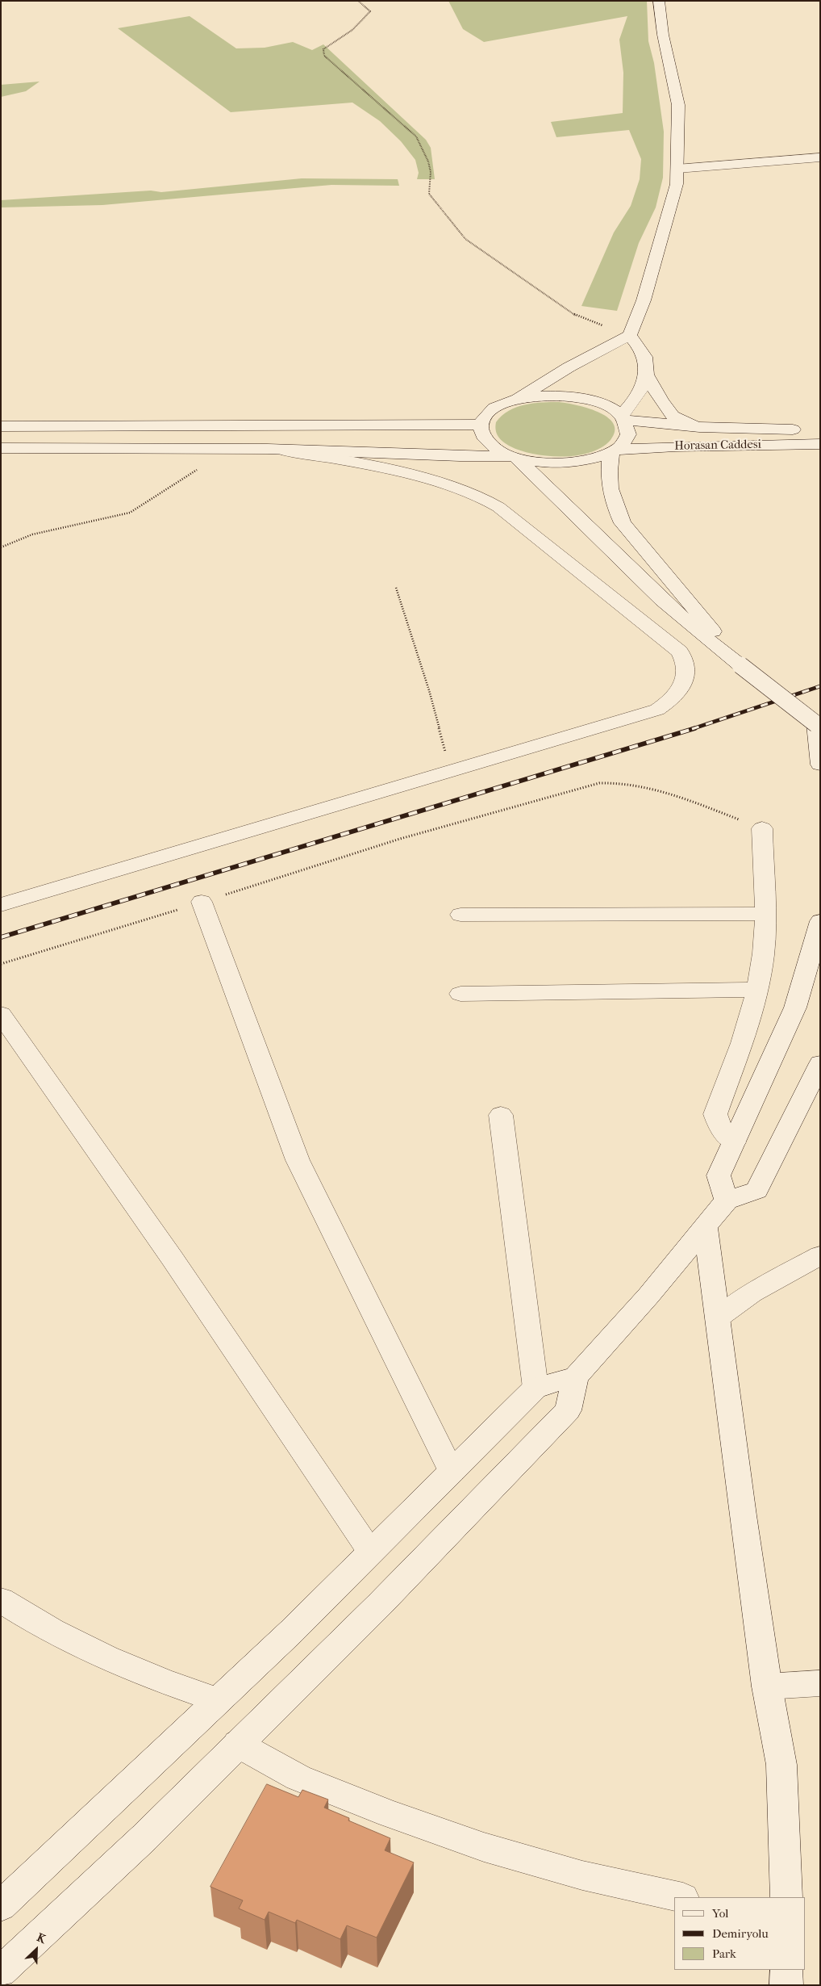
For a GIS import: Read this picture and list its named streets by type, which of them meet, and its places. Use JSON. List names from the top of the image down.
{
  "streets": {
    "street": ["Horasan Caddesi"]
  },
  "legend": ["Yol", "Demiryolu", "Park"],
  "north": "top right"
}
